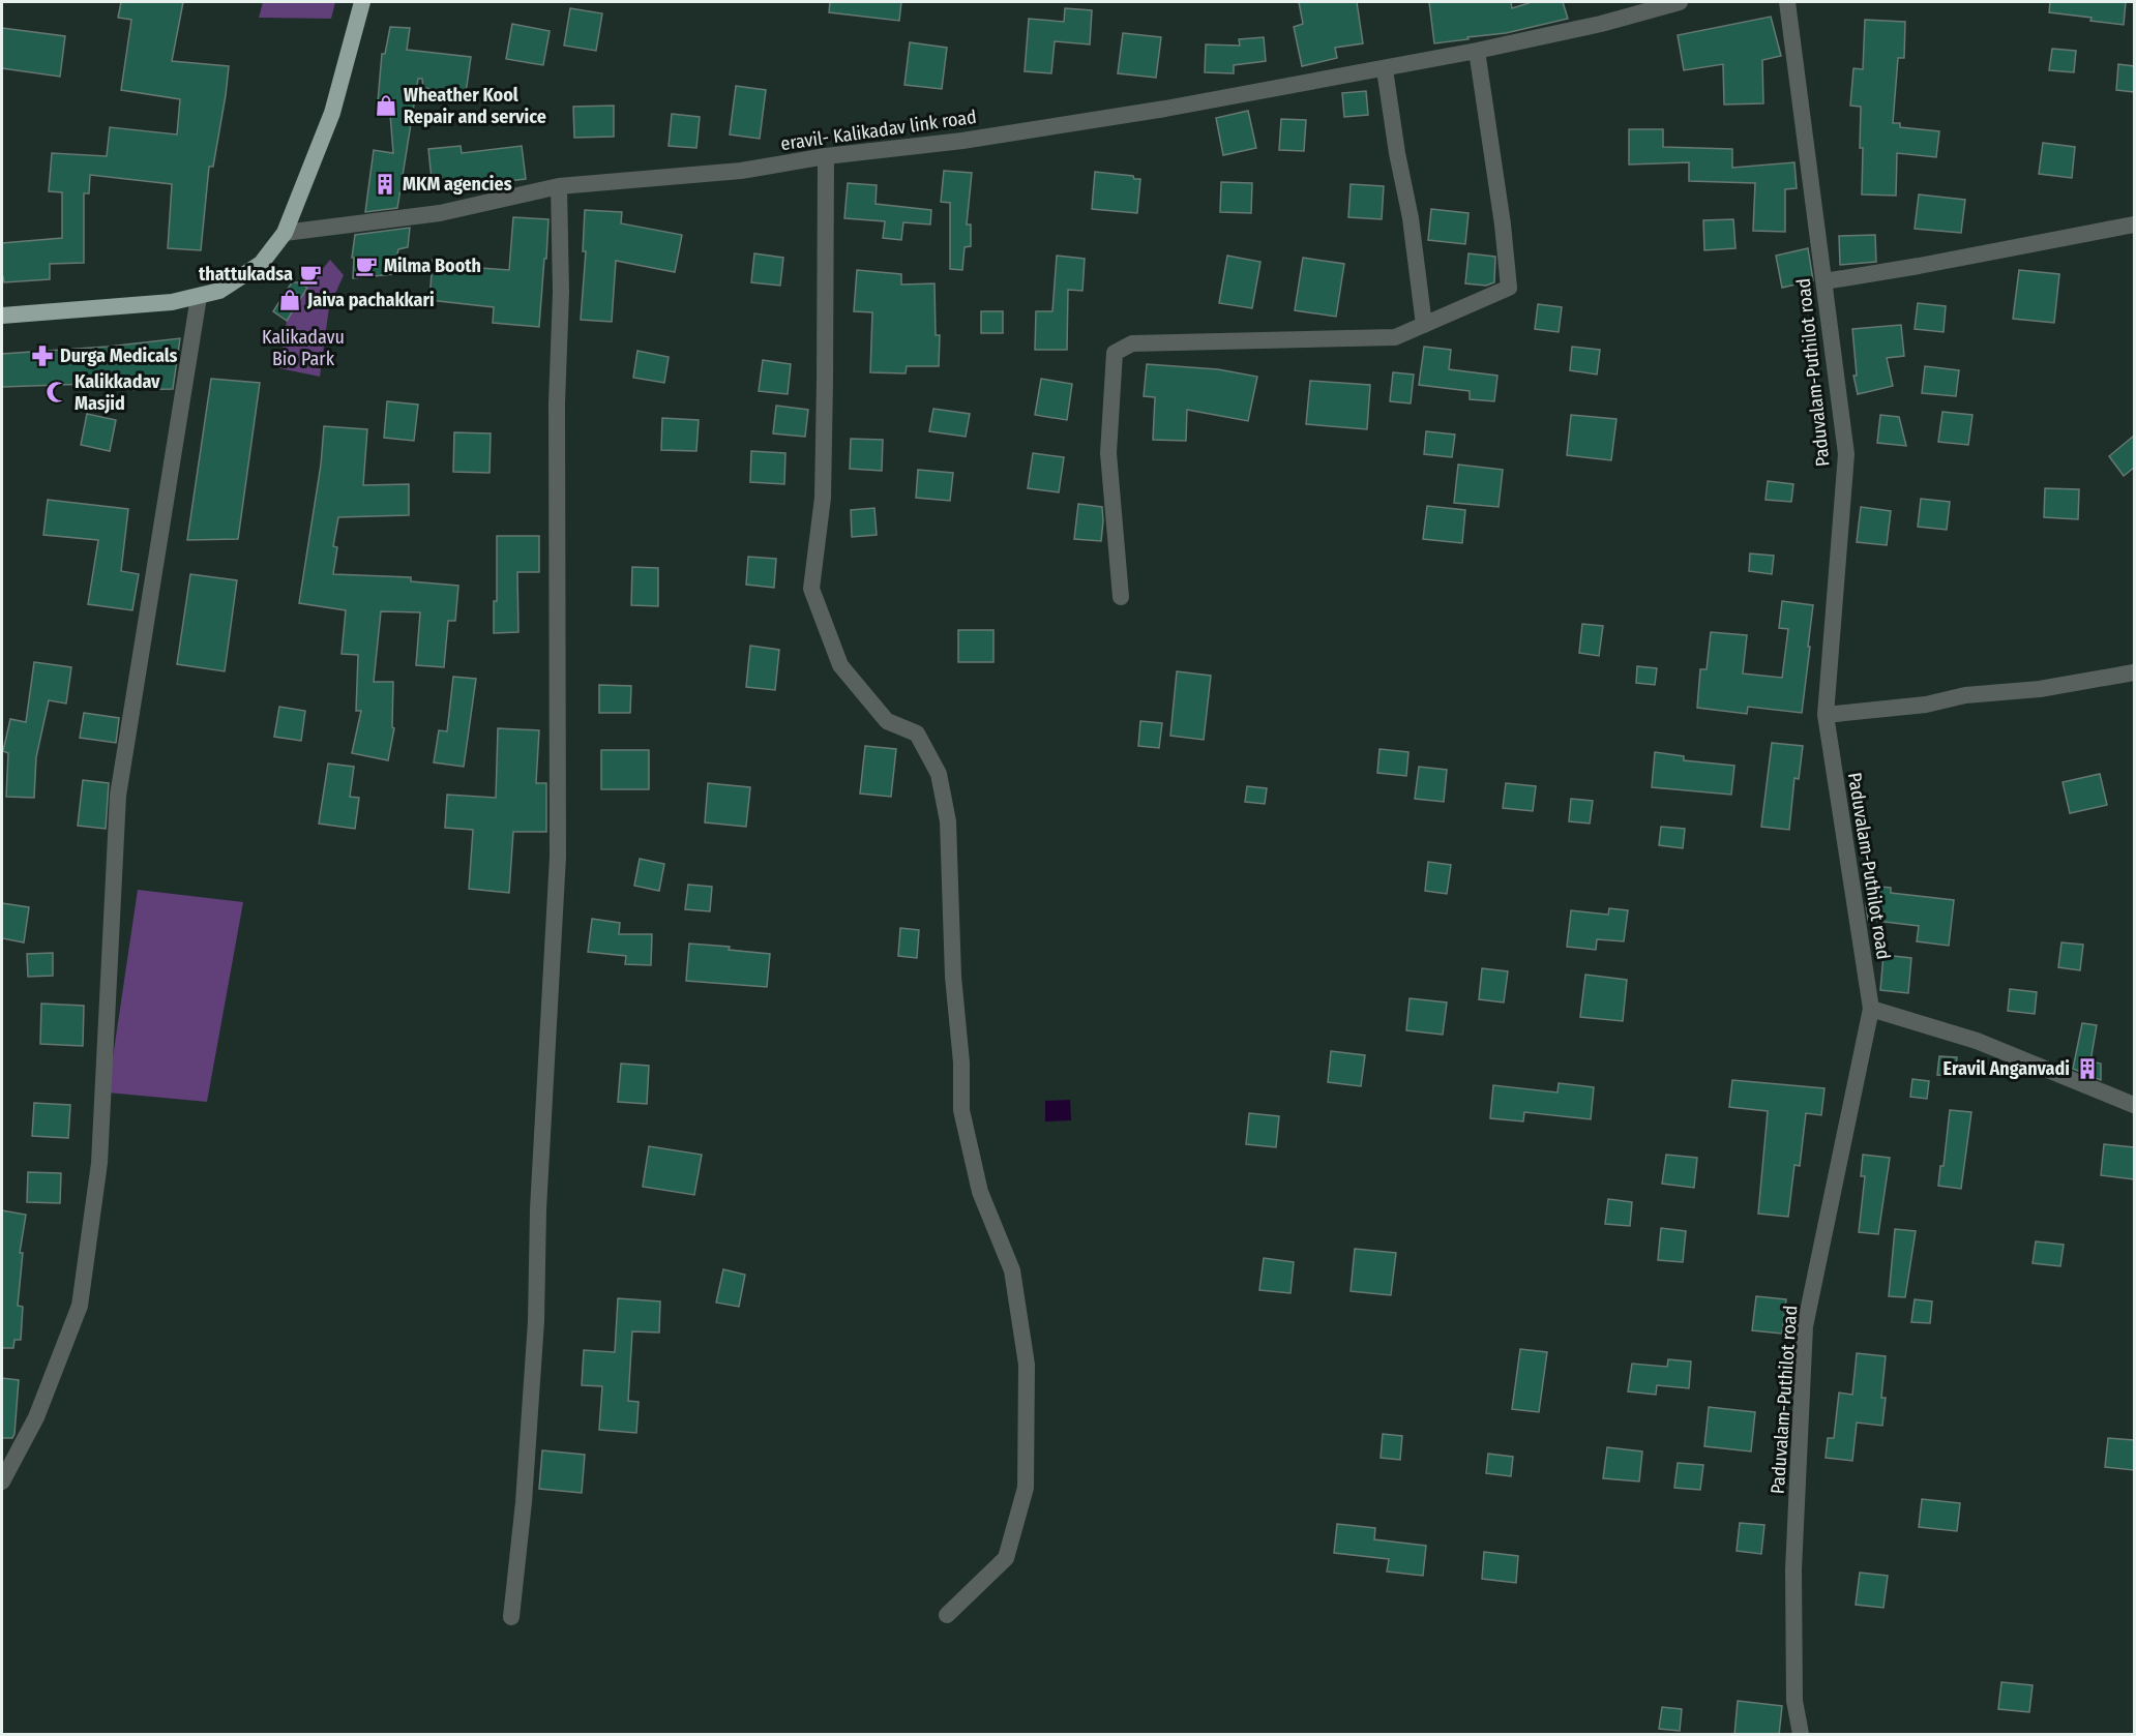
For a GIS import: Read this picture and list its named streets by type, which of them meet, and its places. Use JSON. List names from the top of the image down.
{
  "streets": {
    "street": ["eravil- Kalikadav link road", "Paduvalam-Puthilot road"]
  },
  "parks": ["Kalikadavu Bio Park"],
  "places": {
    "shop": ["Wheather Kool Repair and service", "Jaiva pachakkari"],
    "building": ["MKM agencies", "Eravil Anganvadi"],
    "cafe": ["Milma Booth", "thattukadsa"],
    "pharmacy": ["Durga Medicals"],
    "mosque": ["Kalikkadav Masjid"]
  }
}
